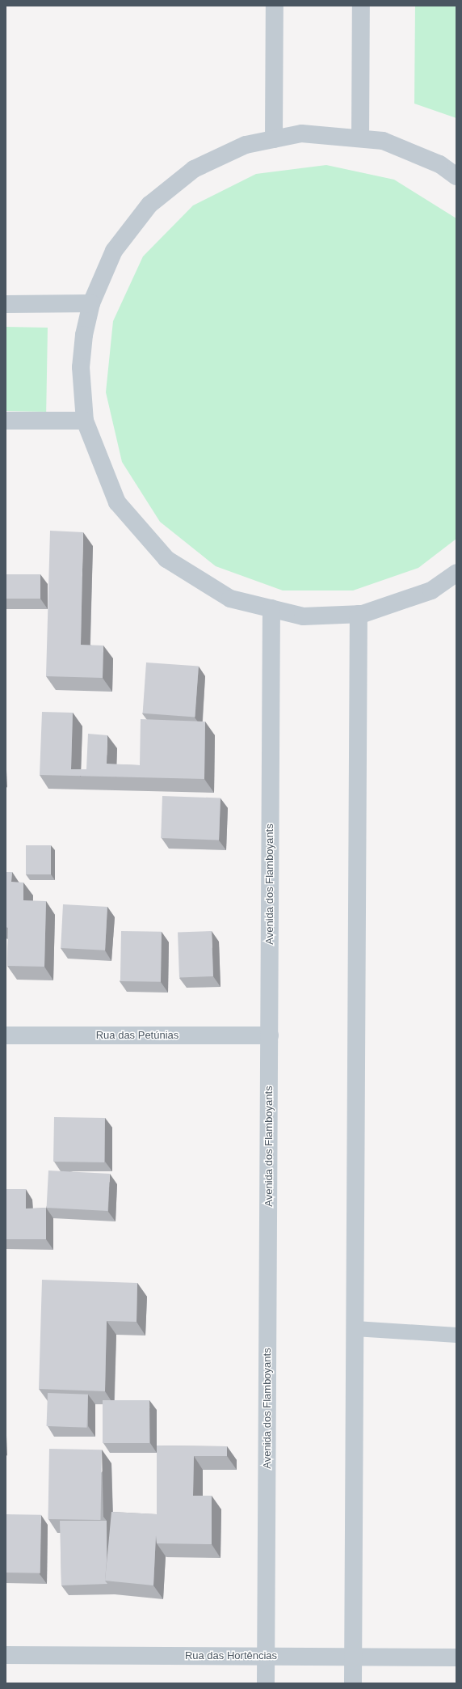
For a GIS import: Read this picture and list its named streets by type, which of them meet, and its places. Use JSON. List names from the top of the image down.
{
  "streets": {
    "street": ["Avenida dos Flamboyants", "Rua das Petúnias", "Rua das Hortências"]
  },
  "crossings": [
    ["Avenida dos Flamboyants", "Rua das Petúnias"],
    ["Avenida dos Flamboyants", "Rua das Hortências"]
  ]
}
